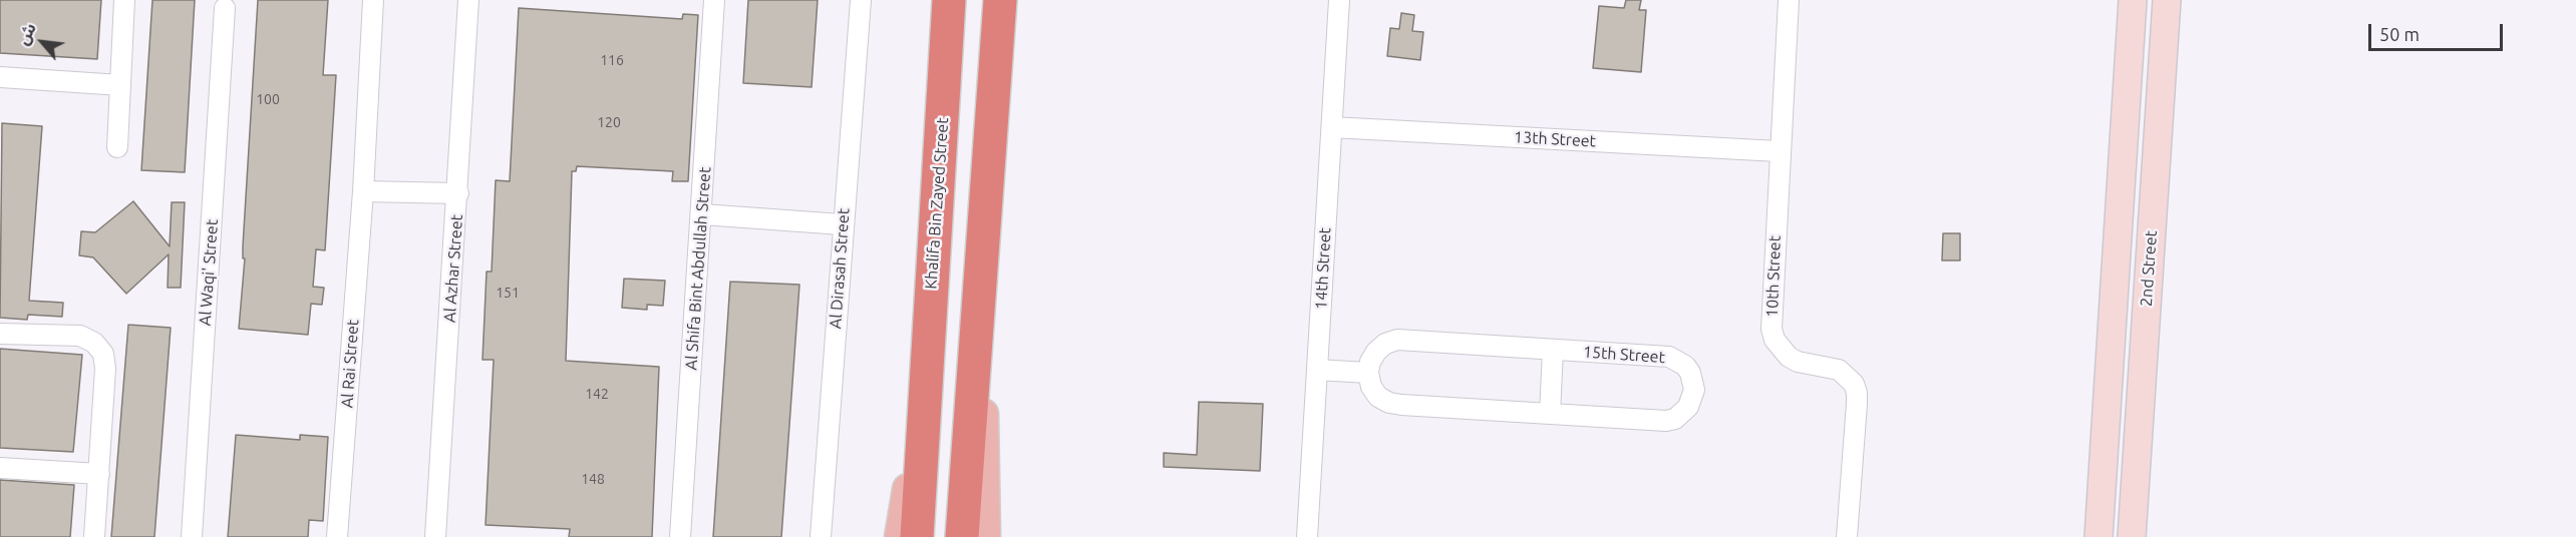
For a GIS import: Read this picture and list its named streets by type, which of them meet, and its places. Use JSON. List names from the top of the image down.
{
  "streets": {
    "highway": ["Khalifa Bin Zayed Street"],
    "street": [
      "13th Street",
      "Al Azhar Street",
      "Al Shifa Bint Abdullah Street",
      "Al Dirasah Street",
      "14th Street",
      "2nd Street",
      "Al Waqi' Street",
      "10th Street",
      "15th Street",
      "Al Rai Street"
    ]
  },
  "crossings": [
    ["13th Street", "14th Street"],
    ["13th Street", "10th Street"]
  ],
  "house_numbers": [
    "116",
    "100",
    "120",
    "151",
    "142",
    "148"
  ],
  "scale_bar": "50 m",
  "north": "top left"
}
